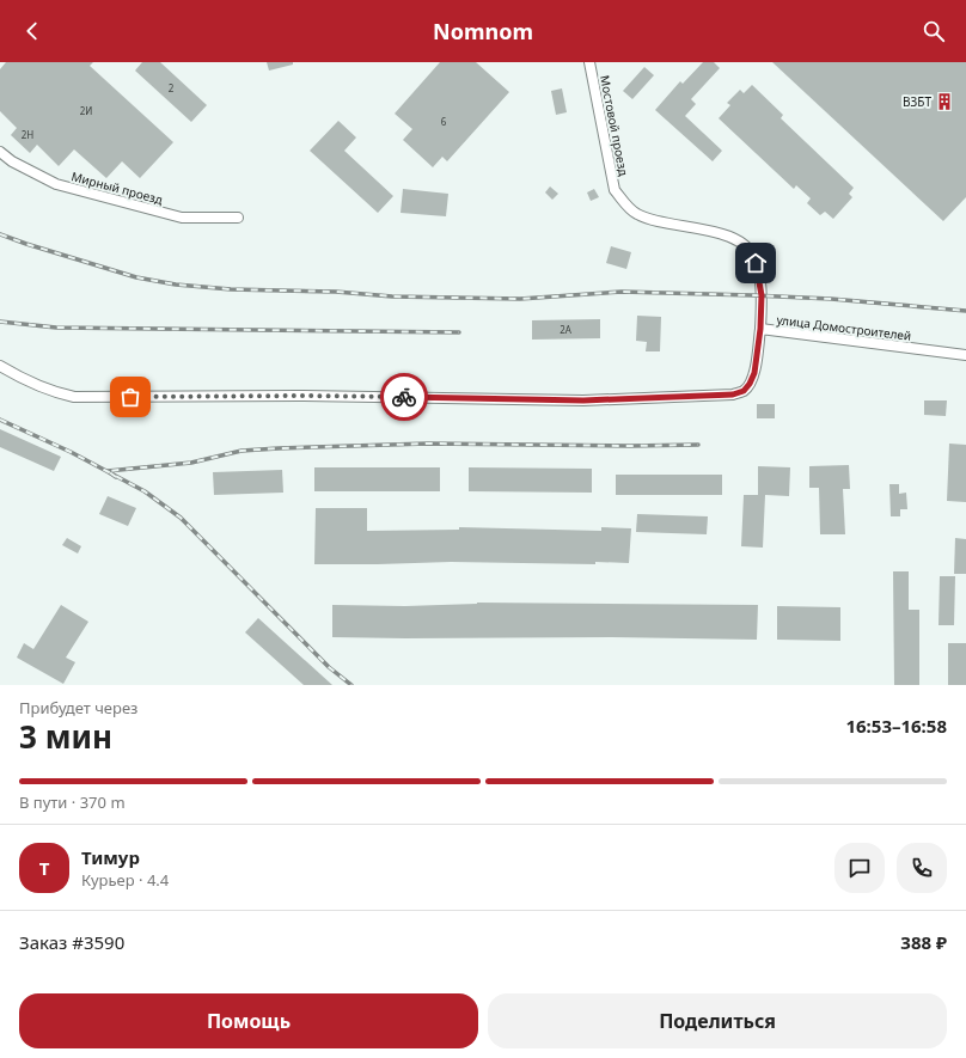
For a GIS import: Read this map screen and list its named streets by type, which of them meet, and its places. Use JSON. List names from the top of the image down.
{
  "streets": {
    "street": ["Мостовой проезд", "Мирный проезд", "улица Домостроителей"]
  },
  "crossings": [
    ["Мостовой проезд", "улица Домостроителей"]
  ],
  "places": {
    "building": ["ВЗБТ"]
  },
  "house_numbers": [
    "2",
    "2И",
    "6",
    "2Н",
    "2А"
  ],
  "page": {
    "header": "Nomnom",
    "heading": ["3 мин", "Прибудет через", "16:53–16:58"],
    "panel": [
      "Тимур",
      "Курьер · 4.4",
      "Заказ #3590",
      "388 ₽"
    ],
    "bar": "В пути · 370 m",
    "round": "Т",
    "buttons": ["Помощь", "Поделиться"]
  }
}
